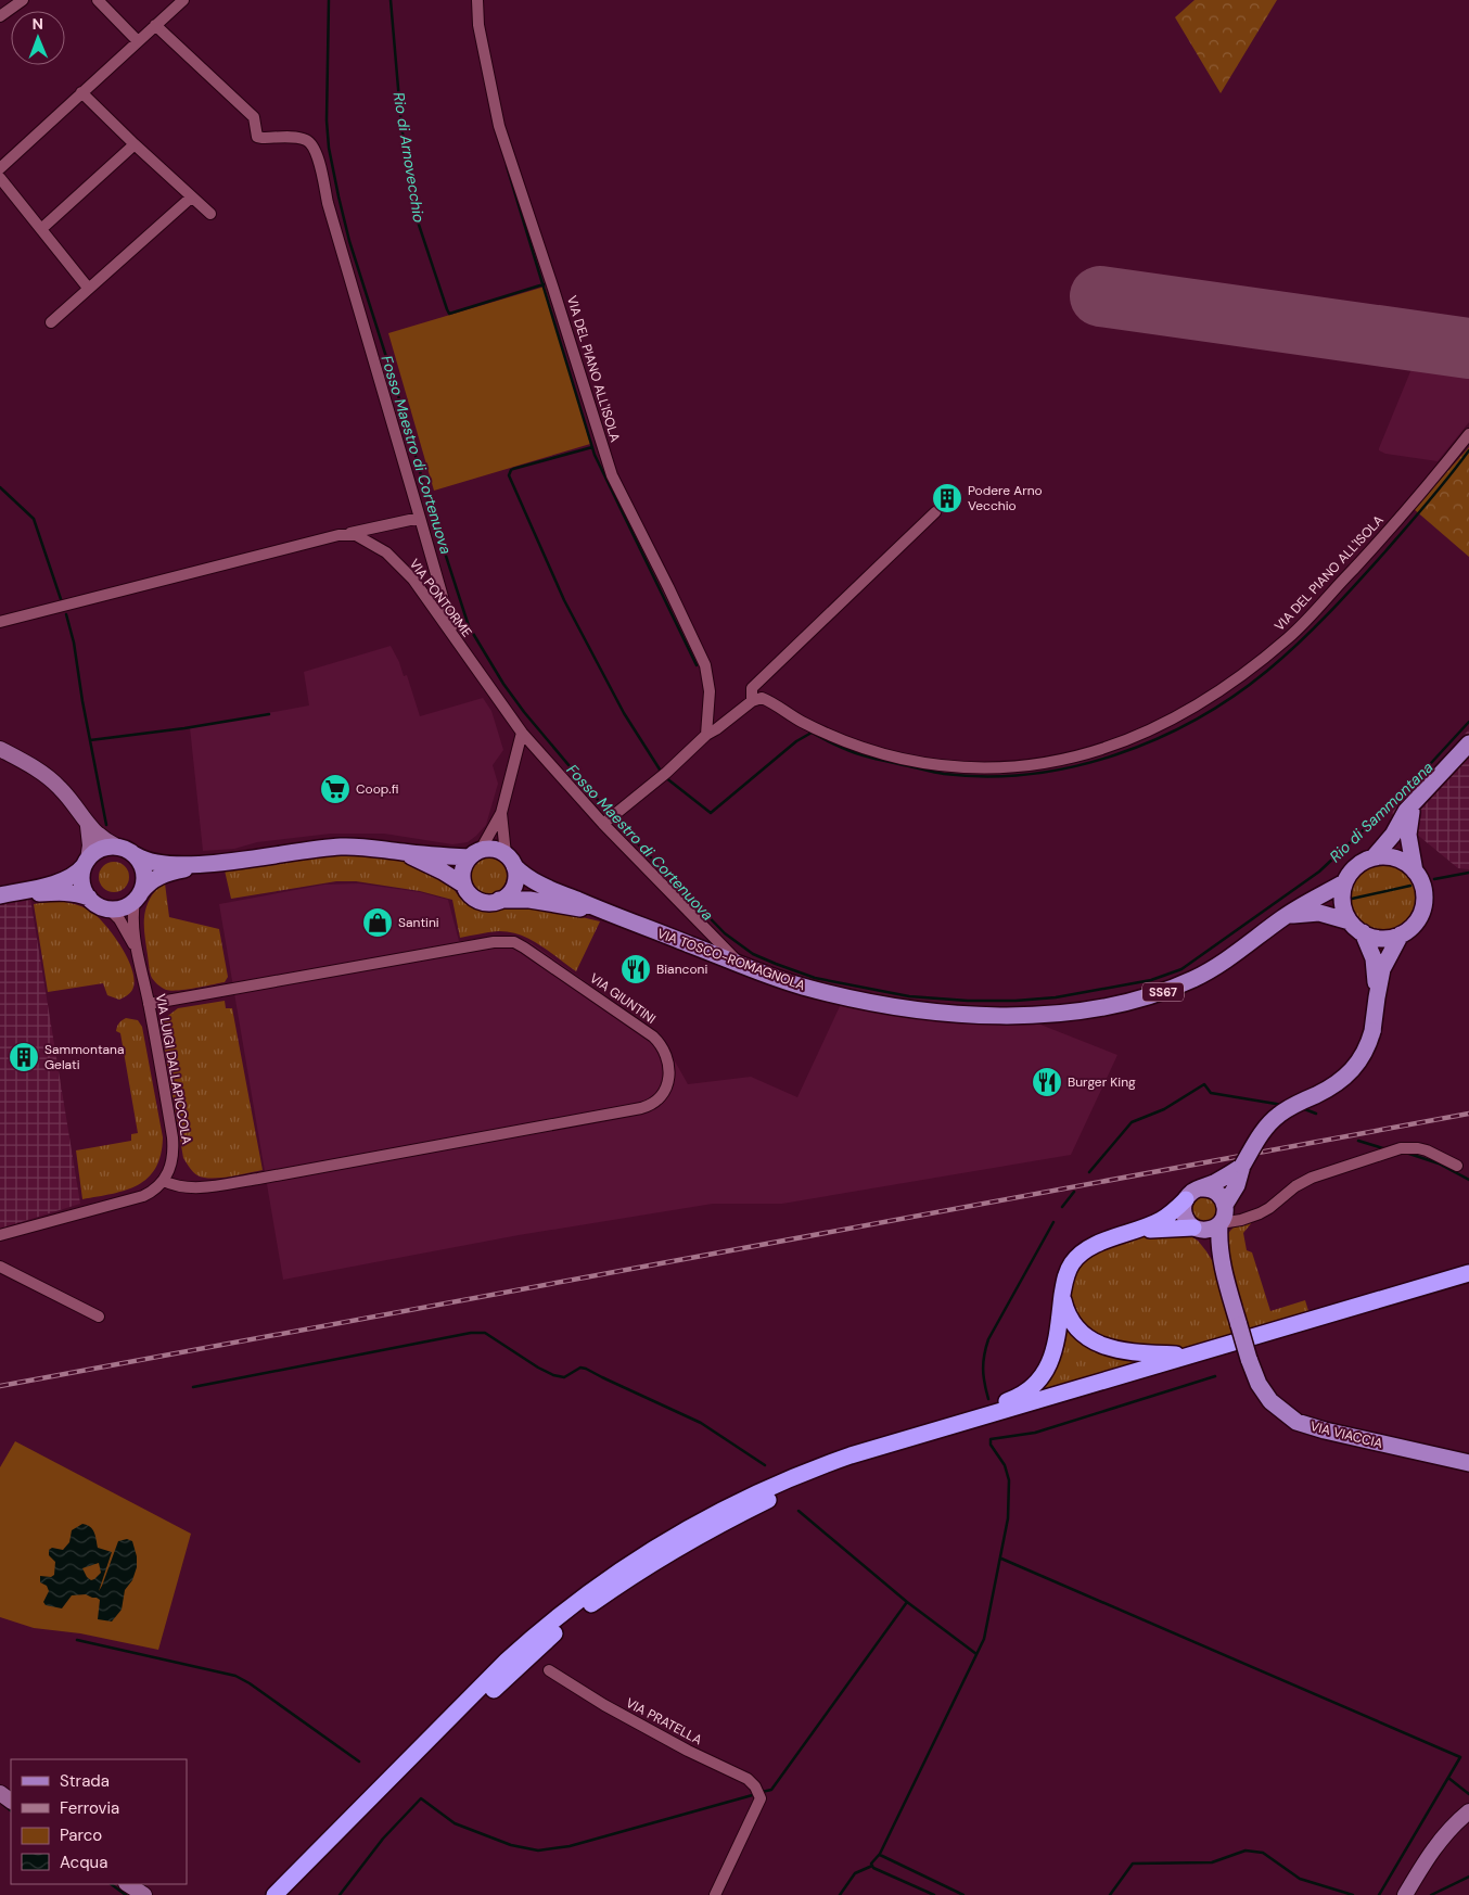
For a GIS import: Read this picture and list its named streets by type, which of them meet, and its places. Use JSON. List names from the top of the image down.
{
  "streets": {
    "main road": ["VIA TOSCO-ROMAGNOLA", "SS67", "VIA VIACCIA"],
    "street": [
      "VIA DEL PIANO ALL'ISOLA",
      "VIA PONTORME",
      "VIA GIUNTINI",
      "VIA LUIGI DALLAPICCOLA",
      "VIA PRATELLA"
    ]
  },
  "crossings": [
    ["VIA PONTORME", "VIA TOSCO-ROMAGNOLA"],
    ["VIA TOSCO-ROMAGNOLA", "SS67"],
    ["VIA GIUNTINI", "VIA LUIGI DALLAPICCOLA"]
  ],
  "water": ["Rio di Arnovecchio", "Fosso Maestro di Cortenuova", "Rio di Sammontana"],
  "places": {
    "building": ["Podere Arno Vecchio", "Sammontana Gelati"],
    "supermarket": ["Coop.fi"],
    "shop": ["Santini"],
    "restaurant": ["Bianconi", "Burger King"]
  },
  "legend": [
    "Strada",
    "Ferrovia",
    "Parco",
    "Acqua"
  ],
  "north": "top"
}
